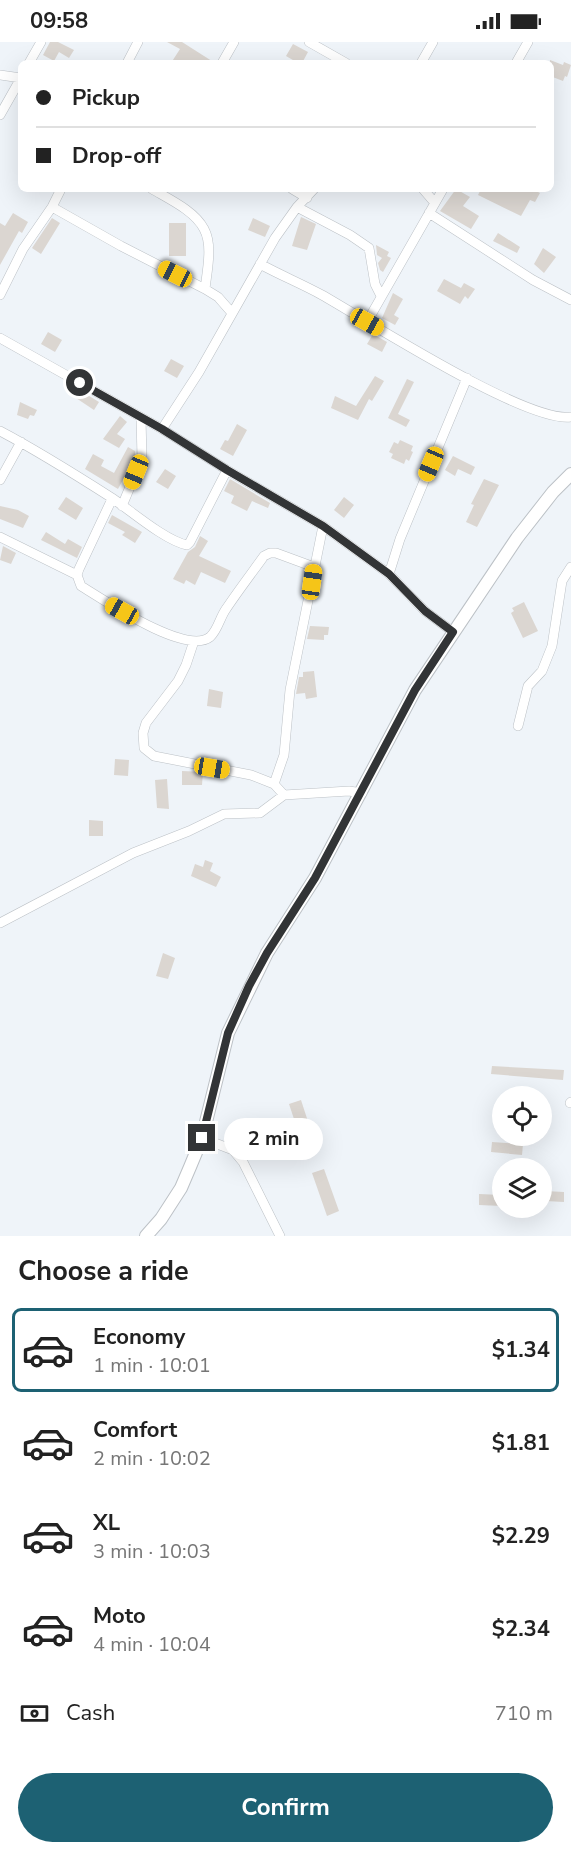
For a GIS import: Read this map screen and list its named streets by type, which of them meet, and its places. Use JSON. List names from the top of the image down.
{
  "page": {
    "status": "09:58",
    "banner": ["Pickup", "Drop-off"],
    "bubble": "2 min",
    "heading": "Choose a ride",
    "list": [
      {
        "name": "Economy",
        "note": "1 min · 10:01",
        "value": "$1.34"
      },
      {
        "name": "Comfort",
        "note": "2 min · 10:02",
        "value": "$1.81"
      },
      {
        "name": "XL",
        "note": "3 min · 10:03",
        "value": "$2.29"
      },
      {
        "name": "Moto",
        "note": "4 min · 10:04",
        "value": "$2.34"
      }
    ],
    "pay": ["Cash", "710 m"],
    "buttons": "Confirm"
  }
}
